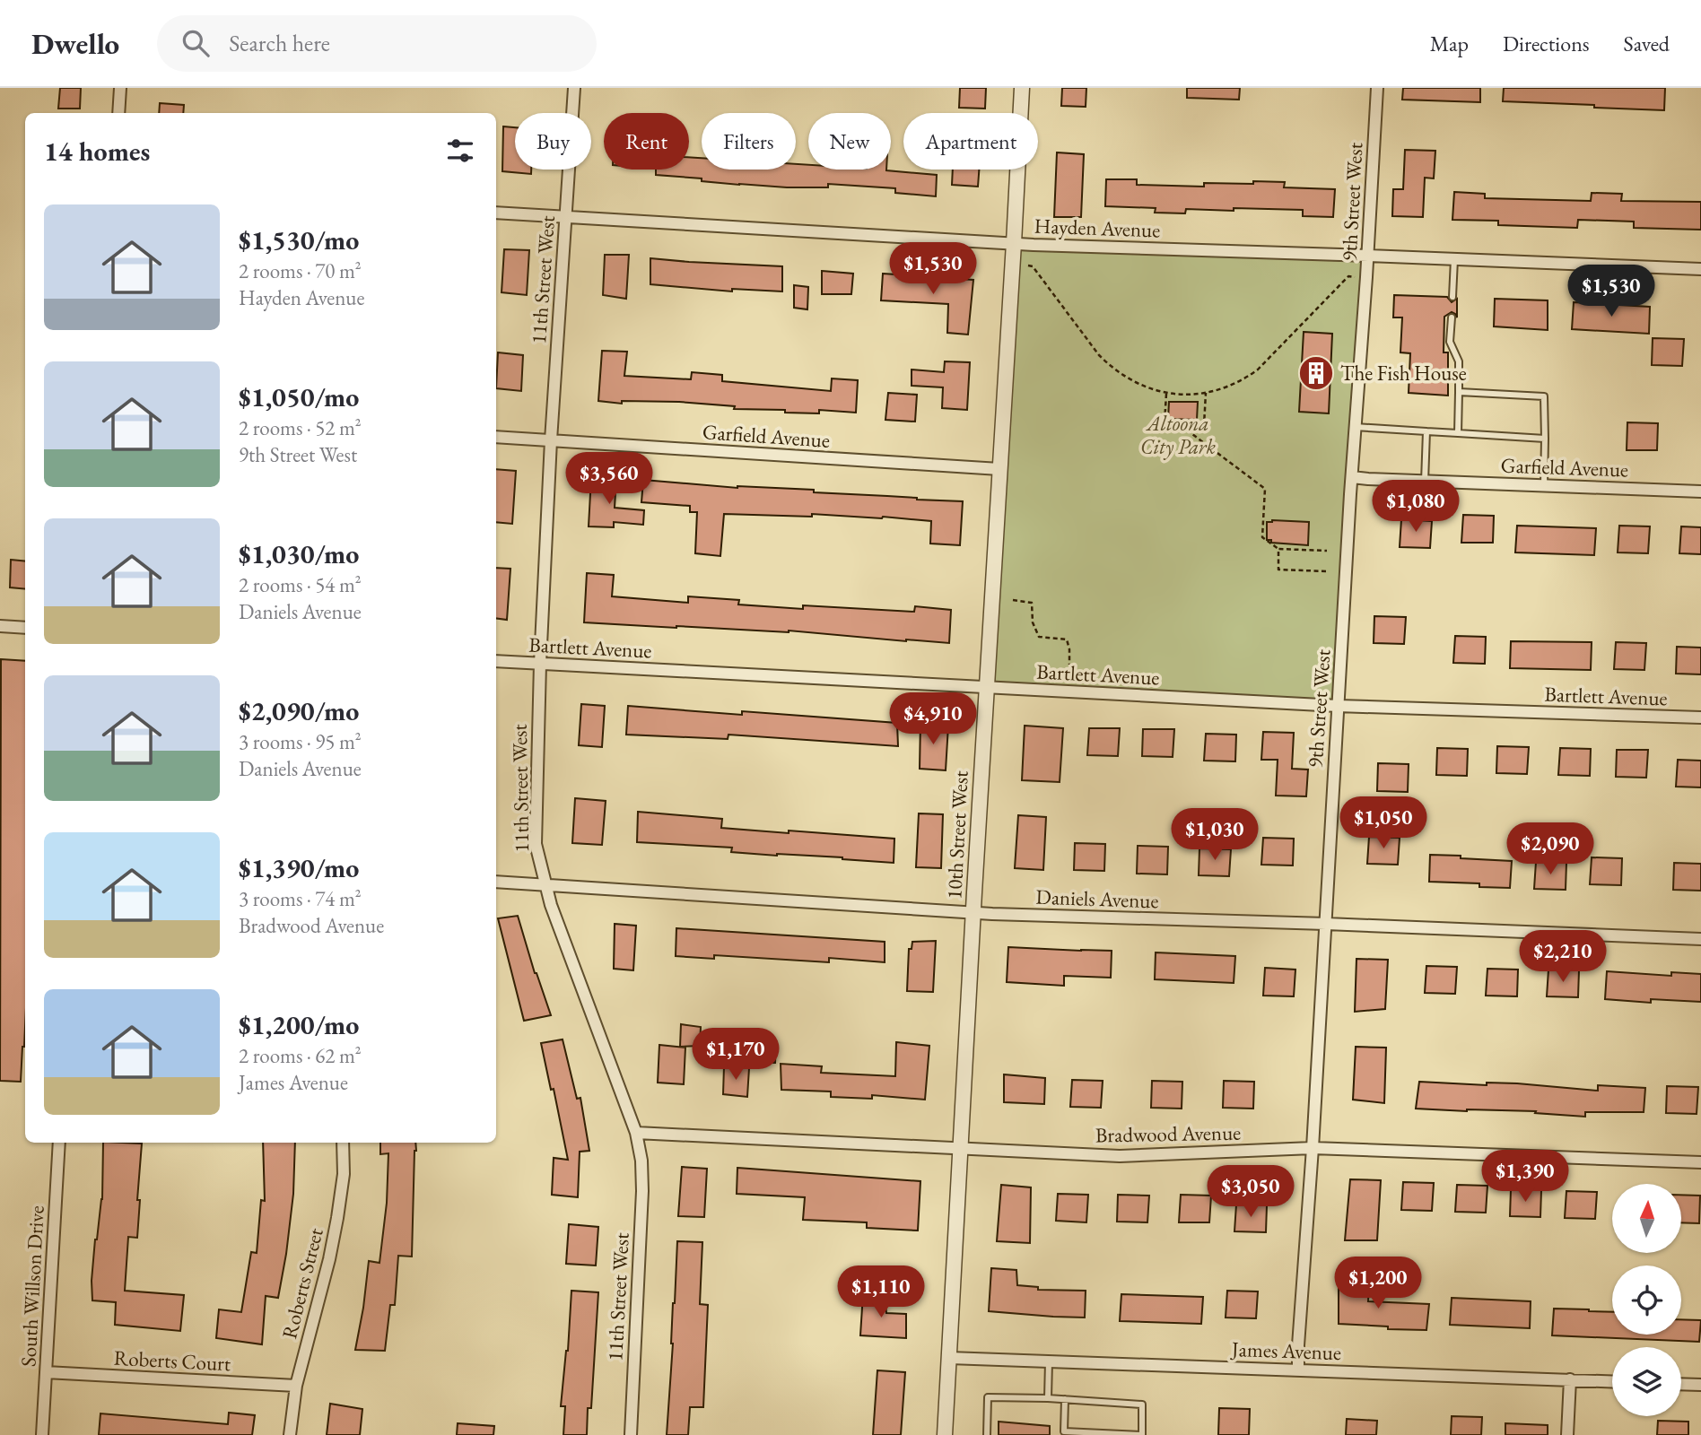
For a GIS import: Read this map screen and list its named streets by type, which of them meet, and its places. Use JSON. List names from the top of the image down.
{
  "streets": {
    "street": [
      "9th Street West",
      "Hayden Avenue",
      "11th Street West",
      "Garfield Avenue",
      "Bartlett Avenue",
      "10th Street West",
      "Daniels Avenue",
      "Bradwood Avenue",
      "Roberts Street",
      "South Willson Drive",
      "James Avenue",
      "Roberts Court"
    ]
  },
  "crossings": [
    ["9th Street West", "Hayden Avenue"],
    ["9th Street West", "Garfield Avenue"],
    ["9th Street West", "Bartlett Avenue"],
    ["9th Street West", "Daniels Avenue"],
    ["9th Street West", "Bradwood Avenue"],
    ["9th Street West", "James Avenue"],
    ["Hayden Avenue", "11th Street West"],
    ["Hayden Avenue", "10th Street West"],
    ["11th Street West", "Garfield Avenue"],
    ["11th Street West", "Bartlett Avenue"],
    ["11th Street West", "Daniels Avenue"],
    ["11th Street West", "Bradwood Avenue"],
    ["Garfield Avenue", "10th Street West"],
    ["Bartlett Avenue", "10th Street West"],
    ["10th Street West", "Daniels Avenue"],
    ["10th Street West", "Bradwood Avenue"],
    ["10th Street West", "James Avenue"],
    ["Roberts Street", "Roberts Court"],
    ["South Willson Drive", "Roberts Court"]
  ],
  "parks": ["Altoona City Park"],
  "places": {
    "building": ["The Fish House"]
  },
  "north": "top",
  "page": {
    "header": "Dwello",
    "search": "Search here",
    "nav": ["Map", "Directions", "Saved"],
    "chip": [
      "Buy",
      "Rent",
      "Filters",
      "New",
      "Apartment"
    ],
    "heading": "14 homes",
    "list": [
      {
        "name": "$1,530/mo",
        "note": "2 rooms · 70 m² · Hayden Avenue"
      },
      {
        "name": "$1,050/mo",
        "note": "2 rooms · 52 m² · 9th Street West"
      },
      {
        "name": "$1,030/mo",
        "note": "2 rooms · 54 m² · Daniels Avenue"
      },
      {
        "name": "$2,090/mo",
        "note": "3 rooms · 95 m² · Daniels Avenue"
      },
      {
        "name": "$1,390/mo",
        "note": "3 rooms · 74 m² · Bradwood Avenue"
      },
      {
        "name": "$1,200/mo",
        "note": "2 rooms · 62 m² · James Avenue"
      }
    ],
    "price": [
      "$1,530",
      "$1,530",
      "$3,560",
      "$1,080",
      "$4,910",
      "$1,050",
      "$1,030",
      "$2,090",
      "$2,210",
      "$1,170",
      "$1,390",
      "$3,050",
      "$1,200",
      "$1,110"
    ]
  }
}
